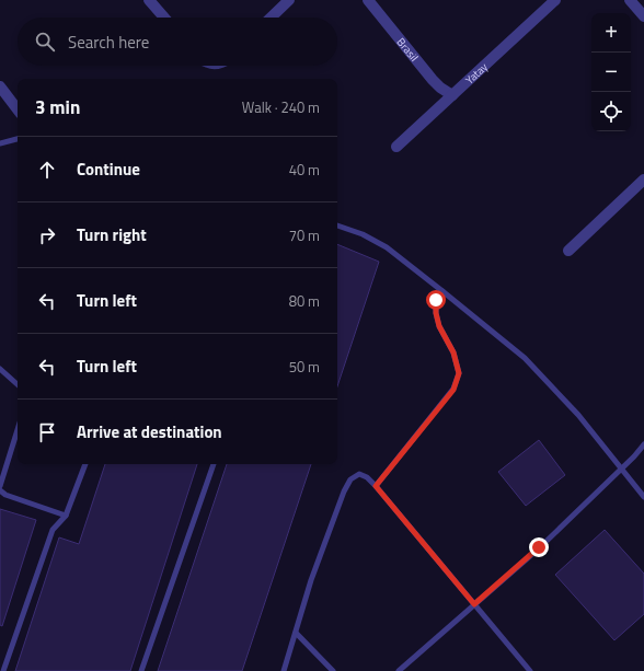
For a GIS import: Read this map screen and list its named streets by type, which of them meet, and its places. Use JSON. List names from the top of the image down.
{
  "streets": {
    "street": ["Brasil", "Yatay"]
  },
  "crossings": [
    ["Brasil", "Yatay"]
  ],
  "page": {
    "map_buttons": ["+", "−"],
    "search": "Search here",
    "heading": ["3 min", "Walk · 240 m"],
    "list": [
      ["Continue", "40 m"],
      ["Turn right", "70 m"],
      ["Turn left", "80 m"],
      ["Turn left", "50 m"],
      "Arrive at destination"
    ]
  }
}
